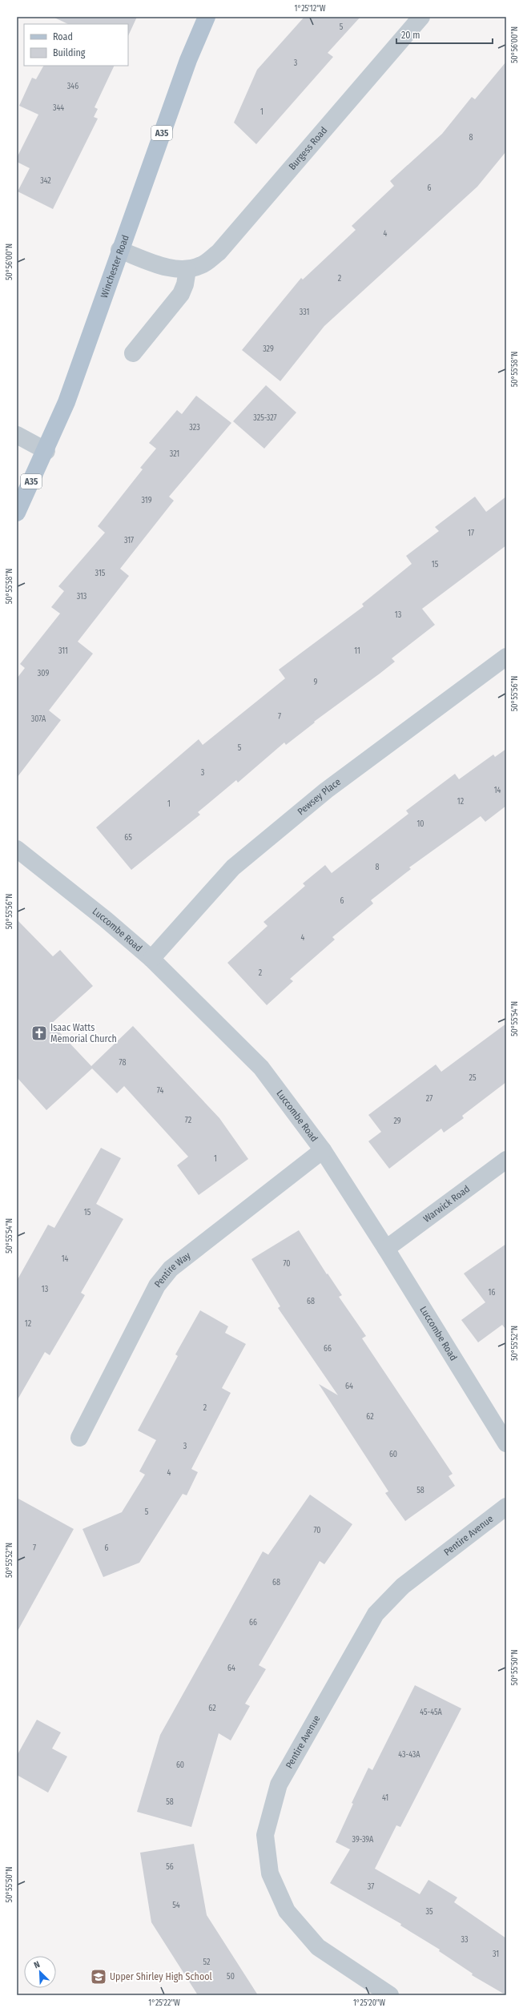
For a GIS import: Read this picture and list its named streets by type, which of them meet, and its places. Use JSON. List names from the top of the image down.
{
  "streets": {
    "main road": ["A35", "Winchester Road"],
    "street": [
      "Burgess Road",
      "Pewsey Place",
      "Luccombe Road",
      "Warwick Road",
      "Pentire Way",
      "Pentire Avenue"
    ]
  },
  "crossings": [
    ["Burgess Road", "Winchester Road"],
    ["Pewsey Place", "Luccombe Road"],
    ["Luccombe Road", "Warwick Road"],
    ["Luccombe Road", "Pentire Way"]
  ],
  "places": {
    "church": ["Isaac Watts Memorial Church"],
    "school or university": ["Upper Shirley High School"]
  },
  "house_numbers": [
    "5",
    "3",
    "346",
    "344",
    "1",
    "8",
    "342",
    "6",
    "4",
    "2",
    "331",
    "329",
    "325-327",
    "323",
    "321",
    "319",
    "17",
    "317",
    "15",
    "315",
    "313",
    "13",
    "311",
    "11",
    "309",
    "9",
    "7",
    "307A",
    "5",
    "3",
    "14",
    "12",
    "1",
    "10",
    "65",
    "8",
    "6",
    "4",
    "2",
    "78",
    "25",
    "74",
    "27",
    "72",
    "29",
    "1",
    "15",
    "14",
    "70",
    "13",
    "16",
    "68",
    "12",
    "66",
    "64",
    "2",
    "62",
    "3",
    "60",
    "4",
    "58",
    "5",
    "70",
    "7",
    "6",
    "68",
    "66",
    "64",
    "62",
    "45-45A",
    "43-43A",
    "60",
    "41",
    "58",
    "39-39A",
    "56",
    "37",
    "54",
    "35",
    "33",
    "31",
    "52",
    "50"
  ],
  "legend": ["Road", "Building"],
  "scale_bar": "20 m",
  "north": "top left",
  "coordinates": [
    "1°25'12\"W",
    "50°56'00\"N",
    "50°55'58\"N",
    "50°55'56\"N",
    "50°55'54\"N",
    "50°55'52\"N",
    "50°55'50\"N",
    "1°25'22\"W",
    "1°25'20\"W"
  ]
}
